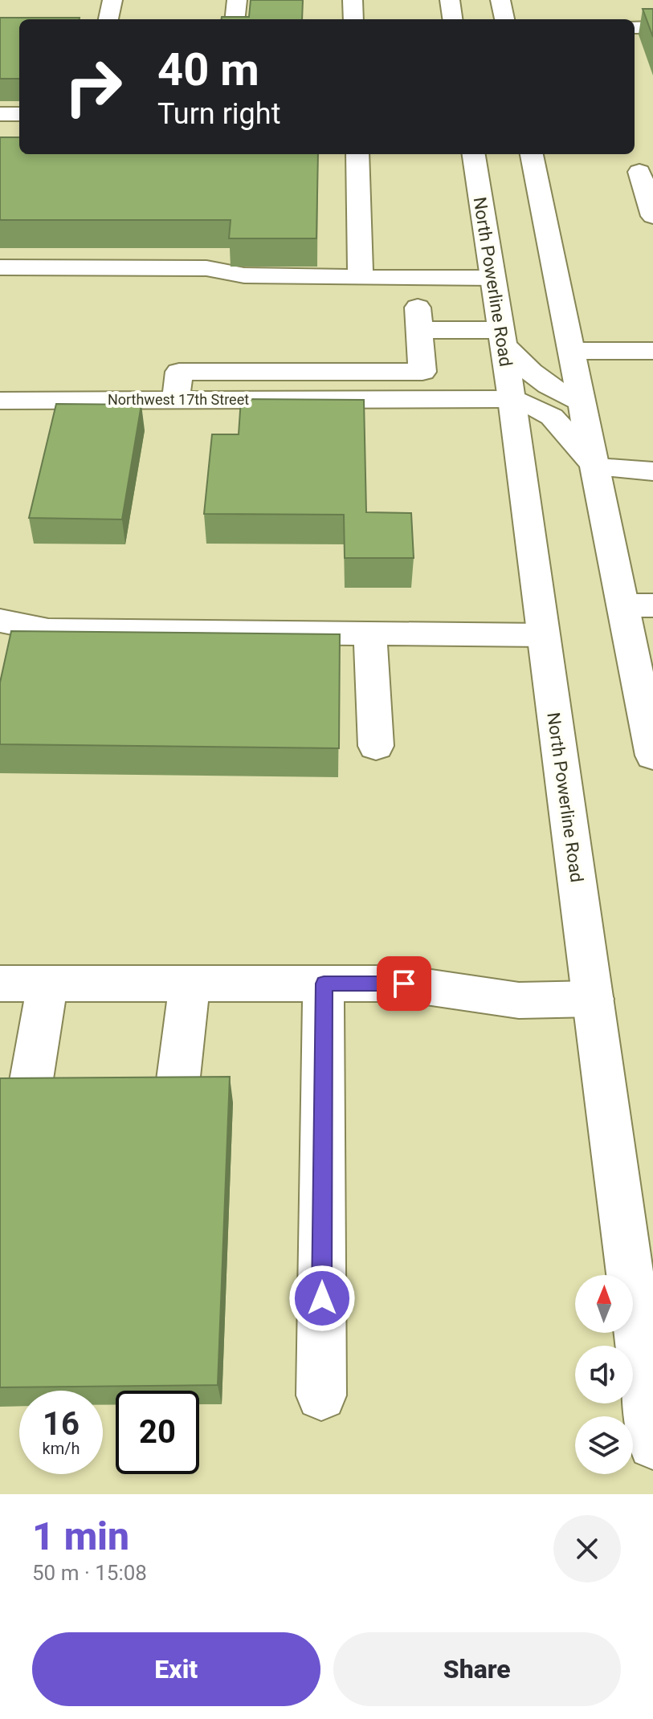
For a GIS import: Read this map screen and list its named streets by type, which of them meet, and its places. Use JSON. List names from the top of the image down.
{
  "streets": {
    "main road": ["North Powerline Road", "Northwest 17th Street"]
  },
  "crossings": [
    ["North Powerline Road", "Northwest 17th Street"]
  ],
  "north": "top",
  "page": {
    "turn": ["40 m", "Turn right"],
    "speed": "16 km/h",
    "limit": "20",
    "heading": ["1 min", "50 m · 15:08"],
    "buttons": ["Exit", "Share"]
  }
}
